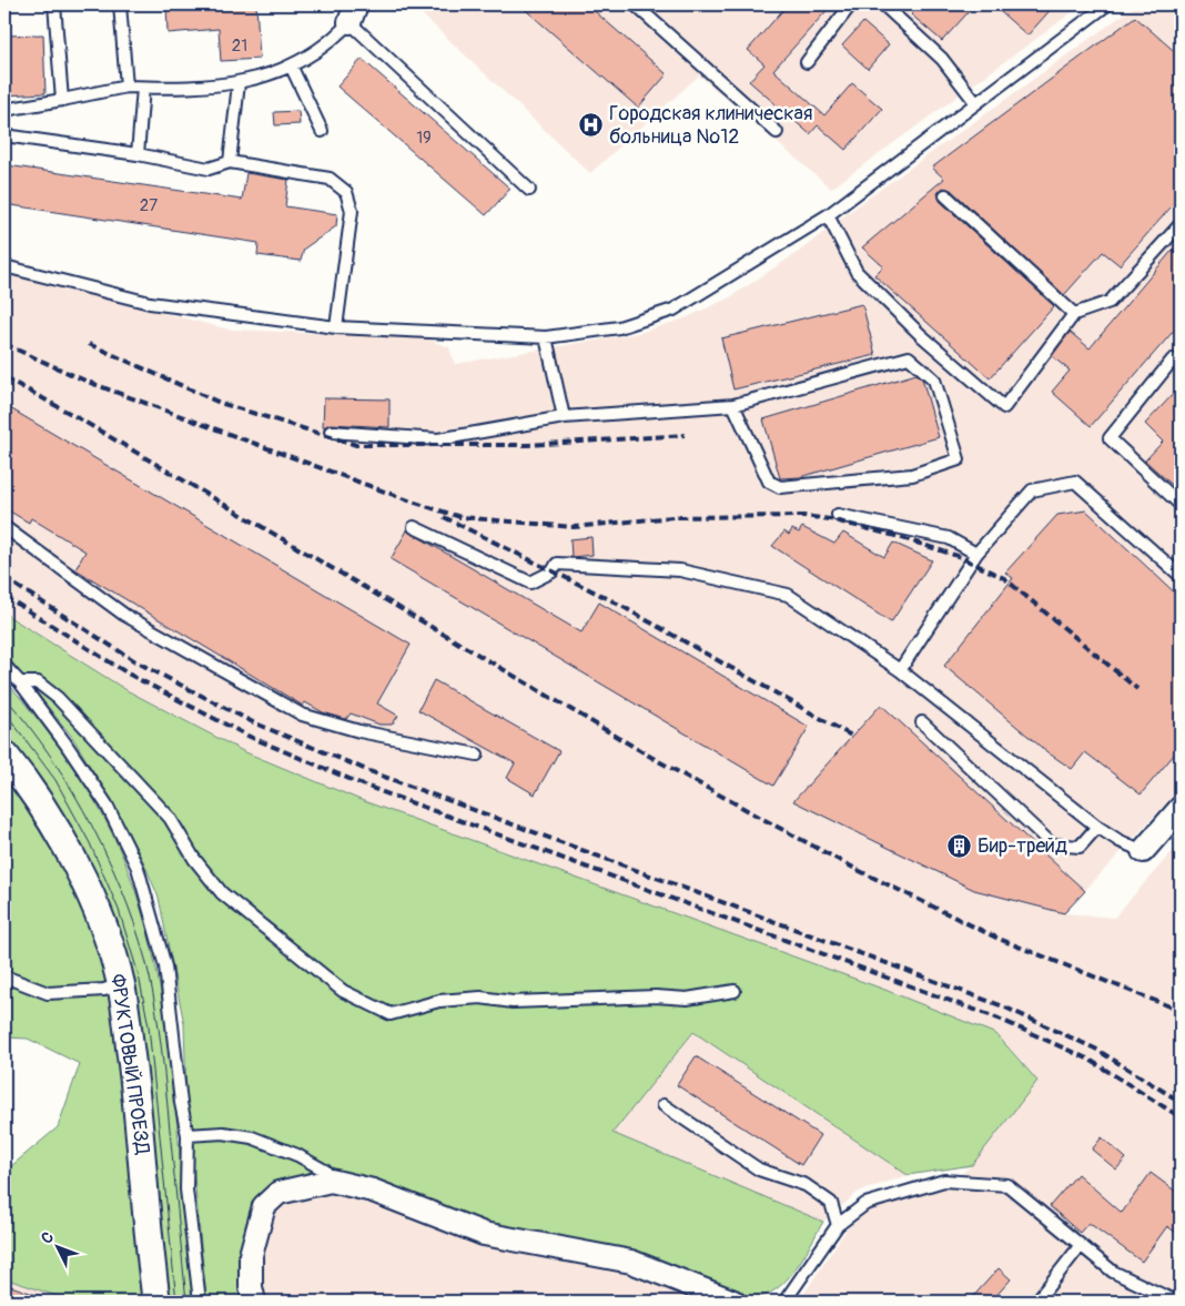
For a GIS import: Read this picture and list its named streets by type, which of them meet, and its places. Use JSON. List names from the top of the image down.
{
  "streets": {
    "street": ["ФРУКТОВЫЙ ПРОЕЗД"]
  },
  "places": {
    "hospital": ["Городская клиническая больница №12"],
    "building": ["Бир-трейд"]
  },
  "house_numbers": ["21", "19", "27"],
  "north": "top left"
}
